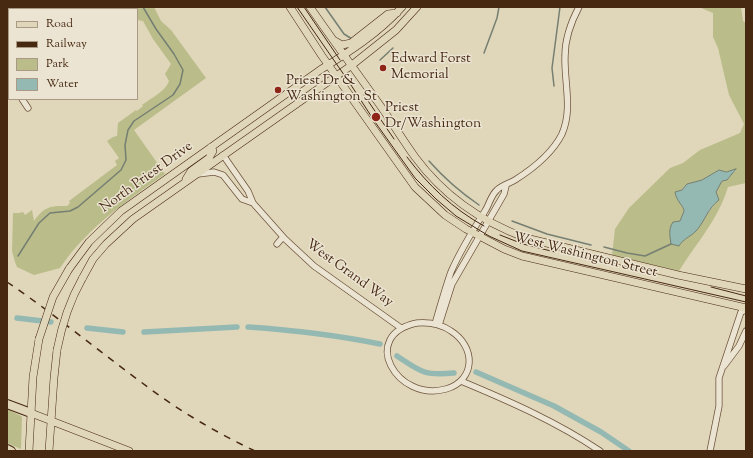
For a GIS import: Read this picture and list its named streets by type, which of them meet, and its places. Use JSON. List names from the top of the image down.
{
  "streets": {
    "main road": ["North Priest Drive", "West Washington Street"],
    "street": ["West Grand Way"]
  },
  "crossings": [
    ["North Priest Drive", "West Washington Street"],
    ["North Priest Drive", "West Grand Way"]
  ],
  "places": ["Edward Forst Memorial", "Priest Dr & Washington St", "Priest Dr/Washington"],
  "legend": [
    "Road",
    "Railway",
    "Park",
    "Water"
  ]
}
